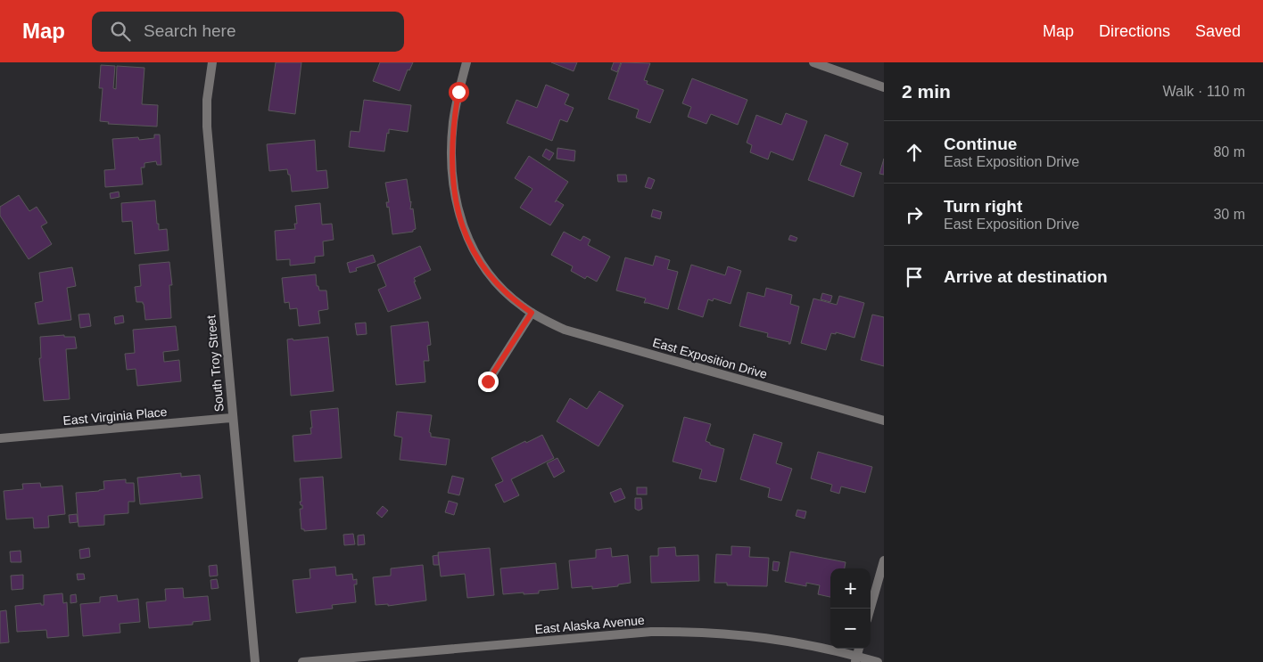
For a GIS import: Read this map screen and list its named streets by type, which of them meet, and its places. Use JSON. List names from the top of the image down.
{
  "streets": {
    "street": [
      "East Exposition Drive",
      "South Troy Street",
      "East Virginia Place",
      "East Alaska Avenue"
    ]
  },
  "crossings": [
    ["South Troy Street", "East Virginia Place"]
  ],
  "page": {
    "header": "Map",
    "search": "Search here",
    "nav": ["Map", "Directions", "Saved"],
    "heading": ["2 min", "Walk · 110 m"],
    "list": [
      ["Continue", "East Exposition Drive", "80 m"],
      ["Turn right", "East Exposition Drive", "30 m"],
      "Arrive at destination"
    ],
    "map_buttons": ["+", "−"]
  }
}
